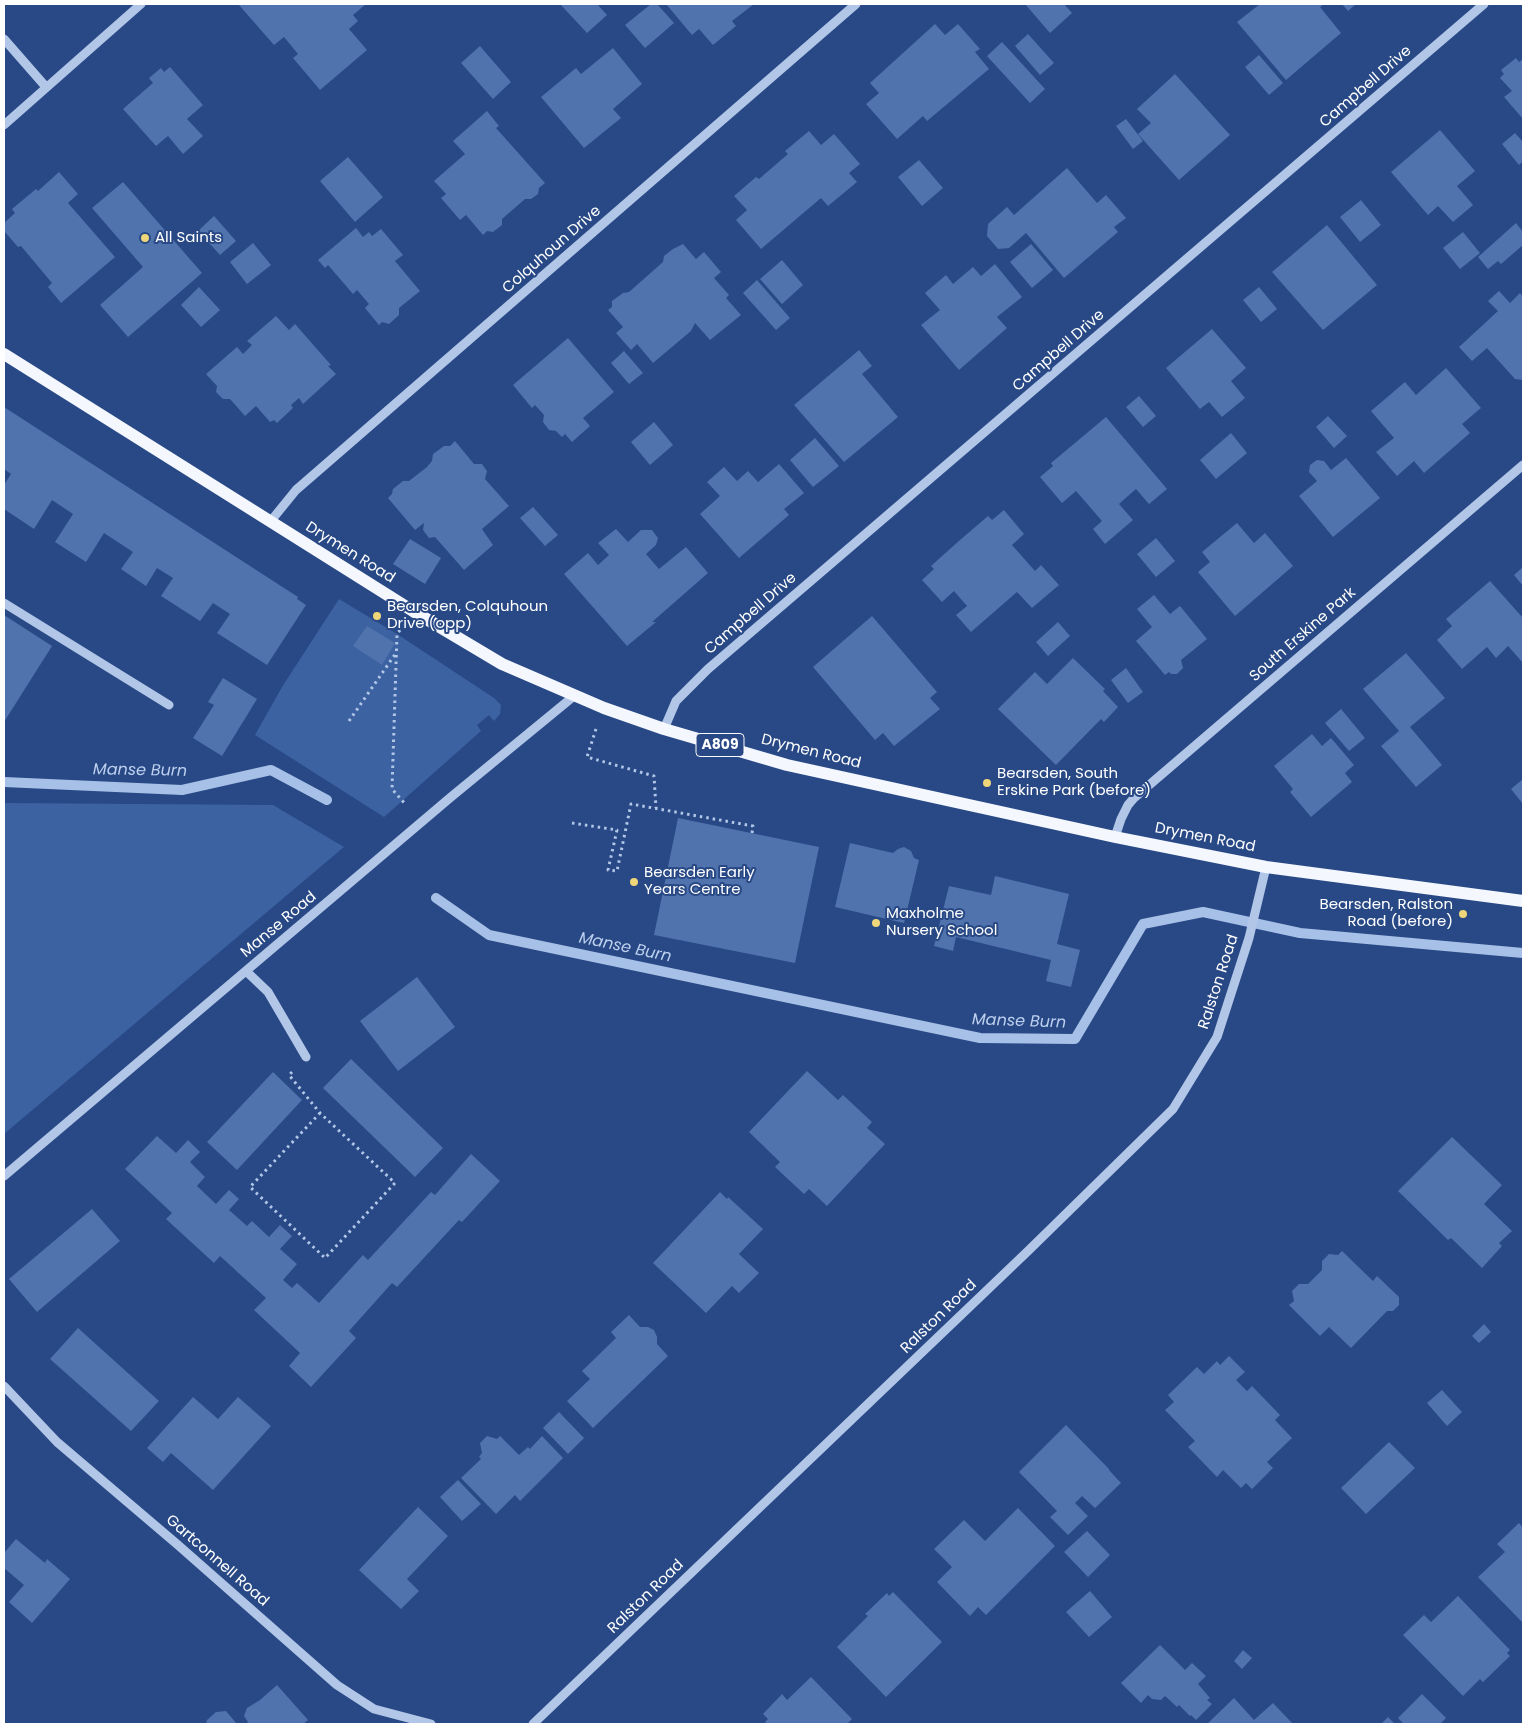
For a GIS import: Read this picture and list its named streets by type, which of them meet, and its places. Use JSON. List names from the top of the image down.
{
  "streets": {
    "main road": ["Drymen Road", "A809"],
    "street": [
      "Campbell Drive",
      "Colquhoun Drive",
      "South Erskine Park",
      "Manse Road",
      "Ralston Road",
      "Gartconnell Road"
    ]
  },
  "crossings": [
    ["Campbell Drive", "Drymen Road"],
    ["Colquhoun Drive", "Drymen Road"],
    ["Drymen Road", "South Erskine Park"],
    ["Drymen Road", "Manse Road"],
    ["Drymen Road", "Ralston Road"]
  ],
  "water": ["Manse Burn"],
  "places": [
    "All Saints",
    "Bearsden, Colquhoun Drive (opp)",
    "Bearsden, South Erskine Park (before)",
    "Bearsden Early Years Centre",
    "Bearsden, Ralston Road (before)",
    "Maxholme Nursery School"
  ]
}
